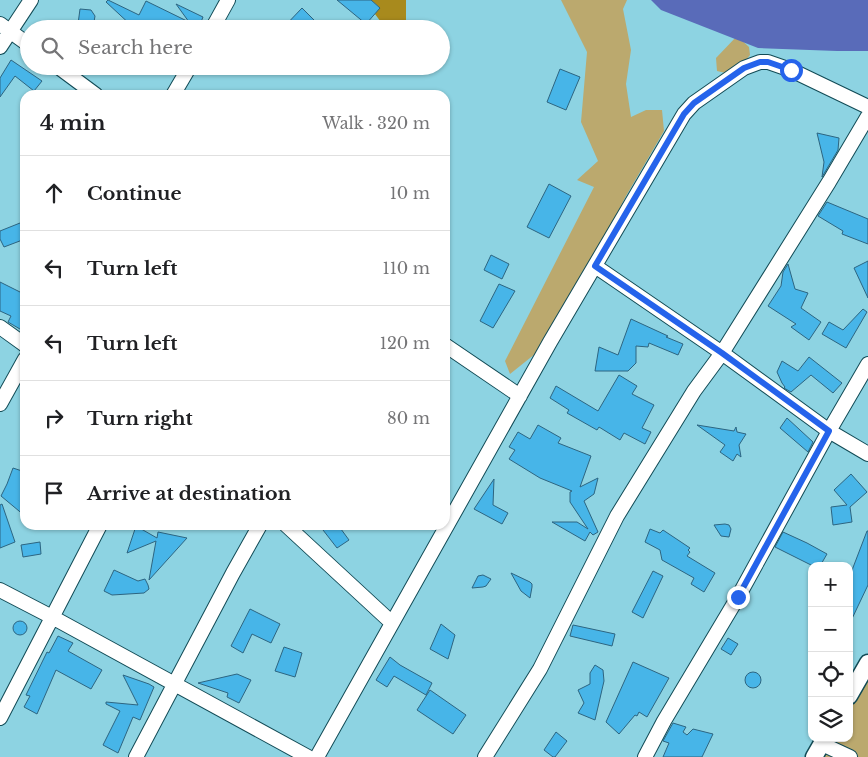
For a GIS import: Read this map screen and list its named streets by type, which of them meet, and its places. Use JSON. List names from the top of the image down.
{
  "page": {
    "search": "Search here",
    "heading": ["4 min", "Walk · 320 m"],
    "list": [
      ["Continue", "10 m"],
      ["Turn left", "110 m"],
      ["Turn left", "120 m"],
      ["Turn right", "80 m"],
      "Arrive at destination"
    ],
    "map_buttons": ["+", "−"]
  }
}
